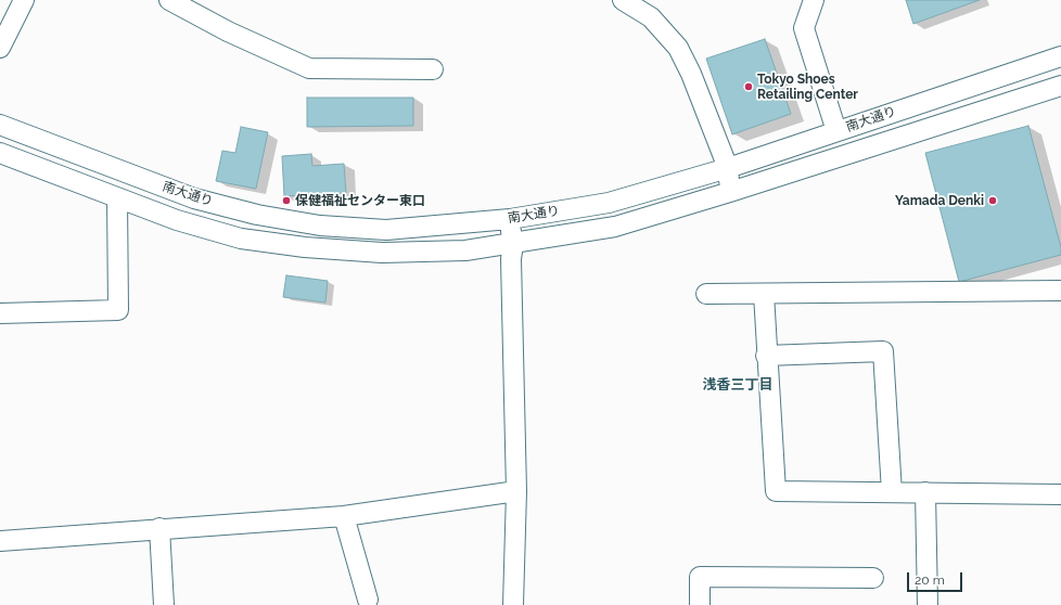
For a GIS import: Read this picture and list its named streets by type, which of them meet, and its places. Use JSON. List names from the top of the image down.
{
  "streets": {
    "street": ["南大通り"]
  },
  "districts": ["浅香三丁目"],
  "places": ["Tokyo Shoes Retailing Center", "保健福祉センター東口", "Yamada Denki"],
  "scale_bar": "20 m"
}
